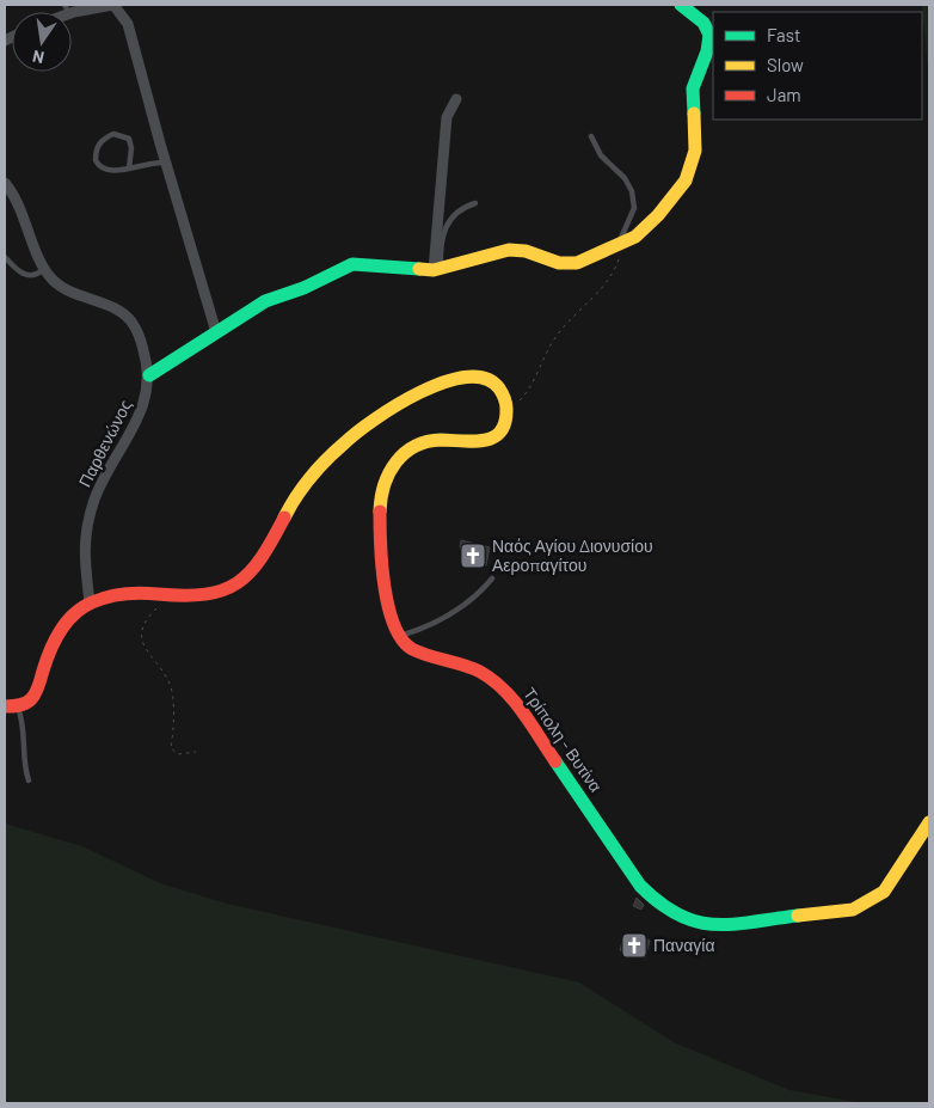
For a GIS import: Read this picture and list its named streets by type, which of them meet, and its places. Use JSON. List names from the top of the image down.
{
  "streets": {
    "main road": ["Τρίπολη - Βυτίνα"],
    "street": ["Παρθενώνος"]
  },
  "places": {
    "church": ["Ναός Αγίου Διονυσίου Αεροπαγίτου", "Παναγία"]
  },
  "legend": ["Fast", "Slow", "Jam"],
  "north": "bottom"
}
